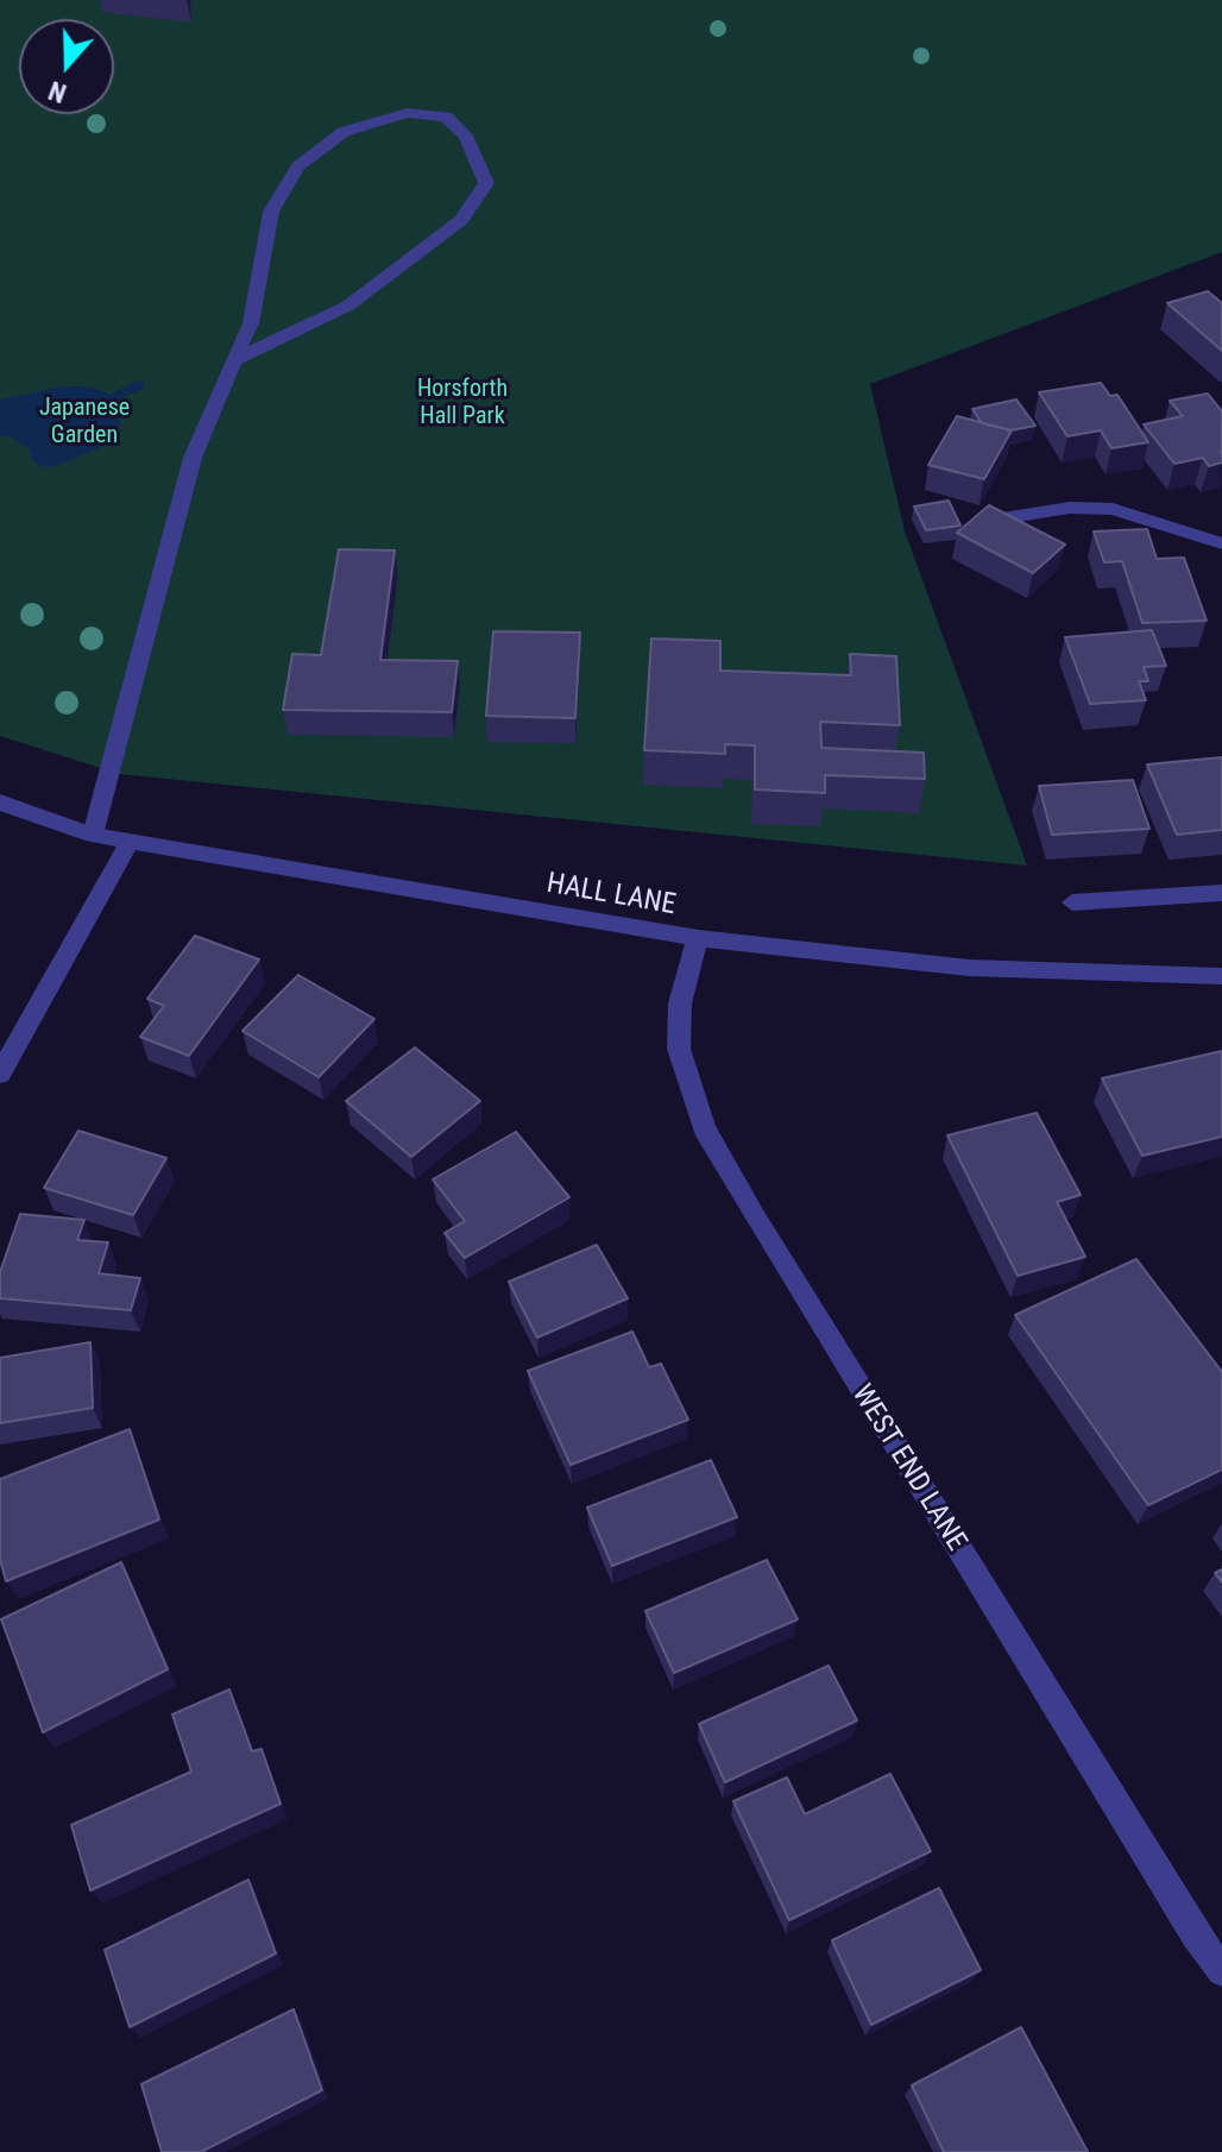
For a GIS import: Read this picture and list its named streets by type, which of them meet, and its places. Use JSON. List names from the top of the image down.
{
  "streets": {
    "street": ["HALL LANE", "WEST END LANE"]
  },
  "crossings": [
    ["HALL LANE", "WEST END LANE"]
  ],
  "parks": ["Horsforth Hall Park", "Japanese Garden"],
  "north": "bottom"
}
